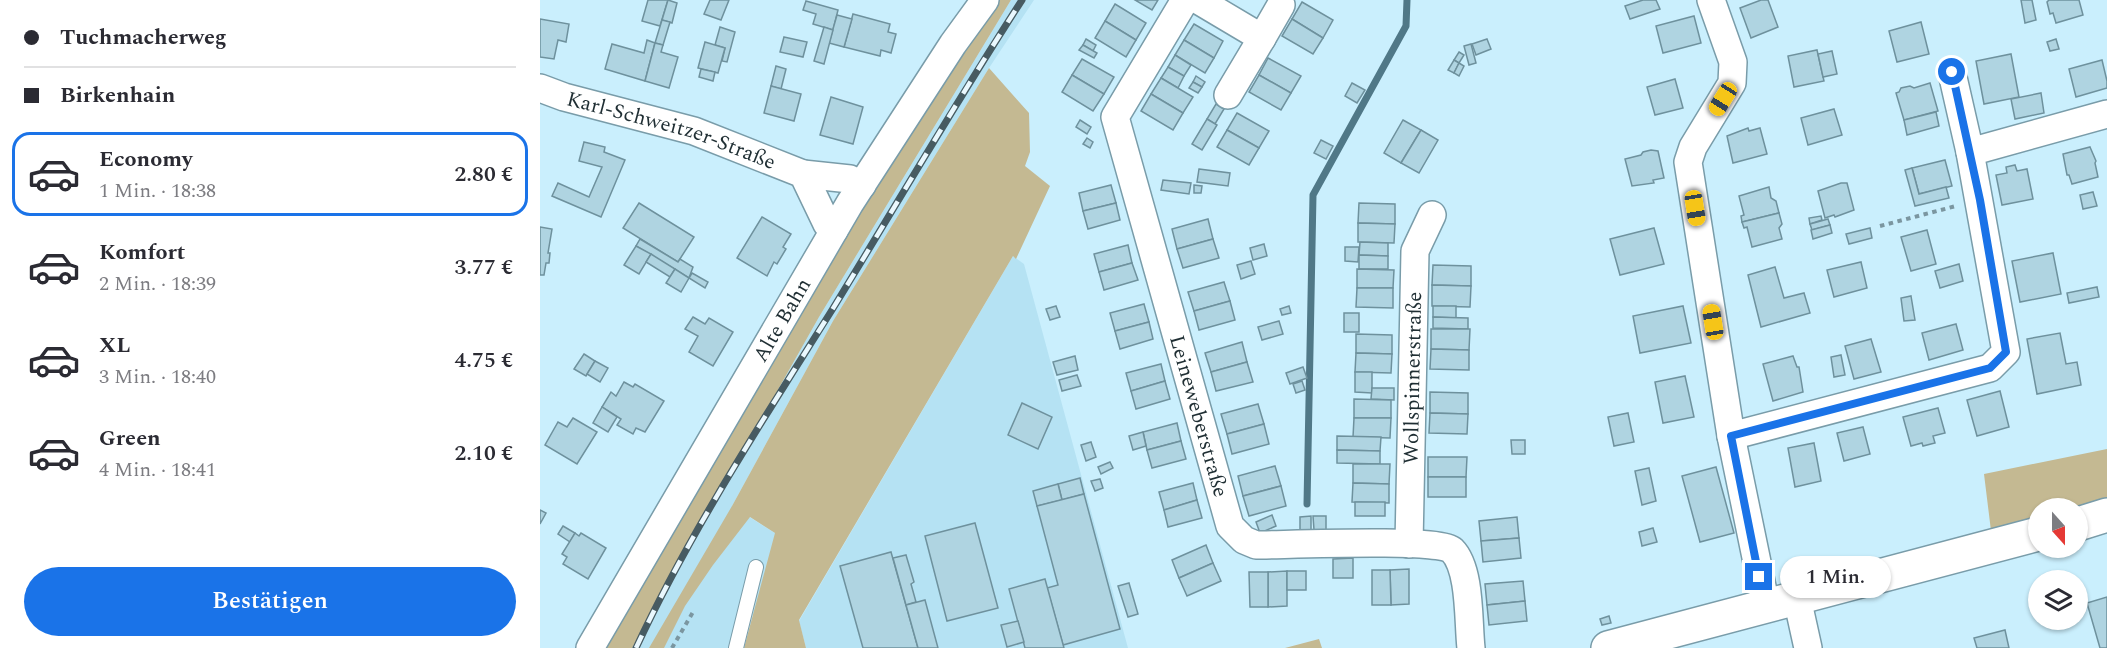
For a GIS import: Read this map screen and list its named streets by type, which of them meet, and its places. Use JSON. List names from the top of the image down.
{
  "streets": {
    "street": [
      "Karl-Schweitzer-Straße",
      "Alte Bahn",
      "Wollspinnerstraße",
      "Leineweberstraße"
    ]
  },
  "crossings": [
    ["Karl-Schweitzer-Straße", "Alte Bahn"],
    ["Wollspinnerstraße", "Leineweberstraße"]
  ],
  "north": "bottom",
  "page": {
    "banner": ["Tuchmacherweg", "Birkenhain"],
    "list": [
      {
        "name": "Economy",
        "note": "1 Min. · 18:38",
        "value": "2.80 €"
      },
      {
        "name": "Komfort",
        "note": "2 Min. · 18:39",
        "value": "3.77 €"
      },
      {
        "name": "XL",
        "note": "3 Min. · 18:40",
        "value": "4.75 €"
      },
      {
        "name": "Green",
        "note": "4 Min. · 18:41",
        "value": "2.10 €"
      }
    ],
    "buttons": "Bestätigen",
    "bubble": "1 Min."
  }
}
